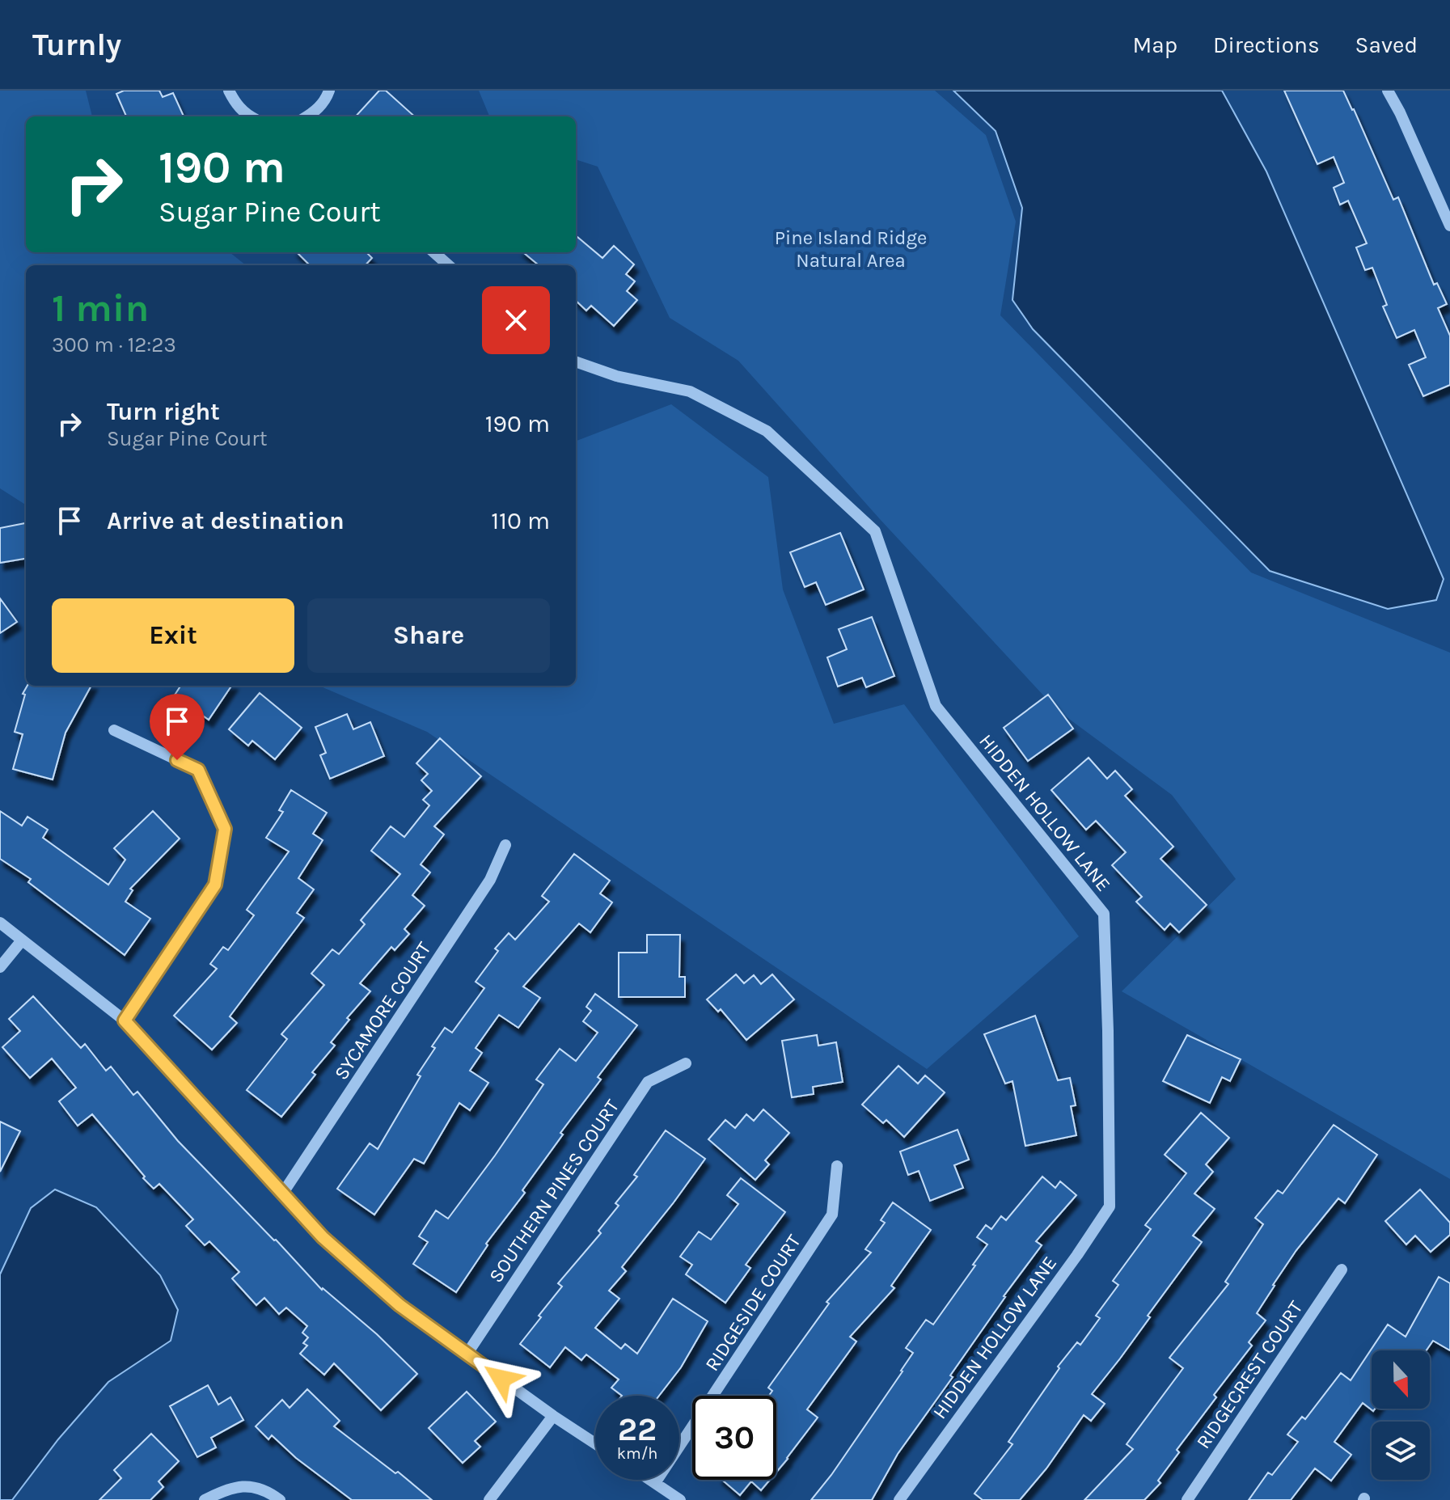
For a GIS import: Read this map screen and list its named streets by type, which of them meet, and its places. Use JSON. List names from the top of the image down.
{
  "streets": {
    "street": [
      "HIDDEN HOLLOW LANE",
      "SYCAMORE COURT",
      "SOUTHERN PINES COURT",
      "RIDGESIDE COURT",
      "RIDGECREST COURT"
    ]
  },
  "parks": ["Pine Island Ridge Natural Area"],
  "north": "bottom",
  "page": {
    "header": "Turnly",
    "nav": ["Map", "Directions", "Saved"],
    "turn": ["190 m", "Sugar Pine Court"],
    "heading": ["1 min", "300 m · 12:23"],
    "list": [
      {
        "name": "Turn right",
        "note": "Sugar Pine Court",
        "value": "190 m"
      },
      {
        "name": "Arrive at destination",
        "value": "110 m"
      }
    ],
    "buttons": ["Exit", "Share"],
    "speed": "22 km/h",
    "limit": "30"
  }
}
